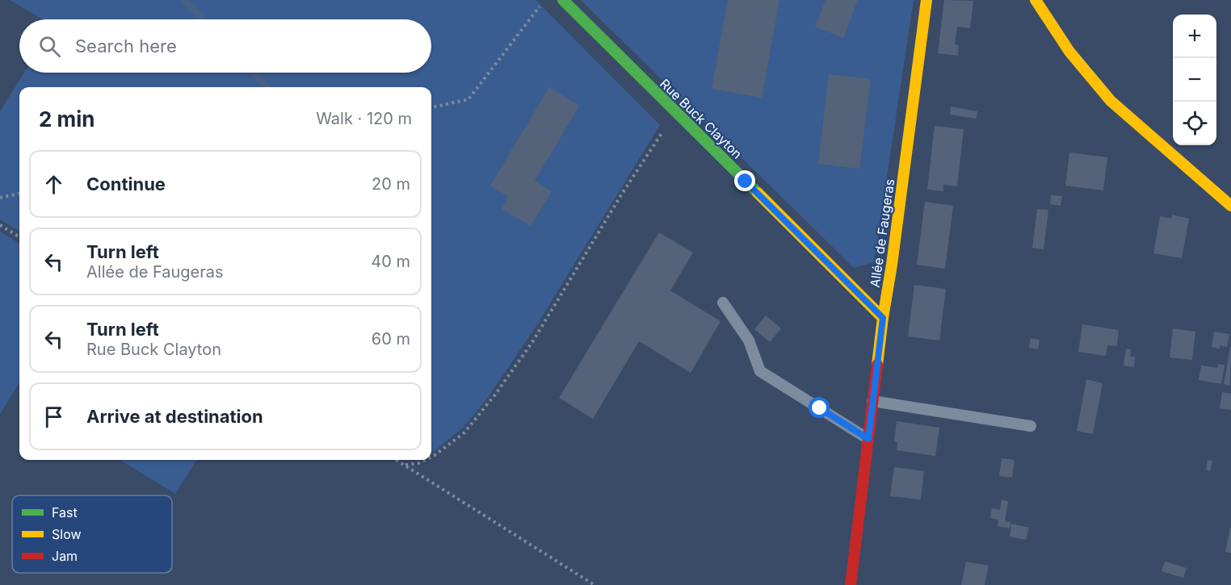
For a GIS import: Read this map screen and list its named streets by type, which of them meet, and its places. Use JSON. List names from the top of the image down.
{
  "streets": {
    "street": ["Rue Buck Clayton", "Allée de Faugeras"]
  },
  "crossings": [
    ["Rue Buck Clayton", "Allée de Faugeras"]
  ],
  "legend": ["Fast", "Slow", "Jam"],
  "page": {
    "map_buttons": ["+", "−"],
    "search": "Search here",
    "heading": ["2 min", "Walk · 120 m"],
    "list": [
      ["Continue", "20 m"],
      ["Turn left", "Allée de Faugeras", "40 m"],
      ["Turn left", "Rue Buck Clayton", "60 m"],
      "Arrive at destination"
    ]
  }
}
